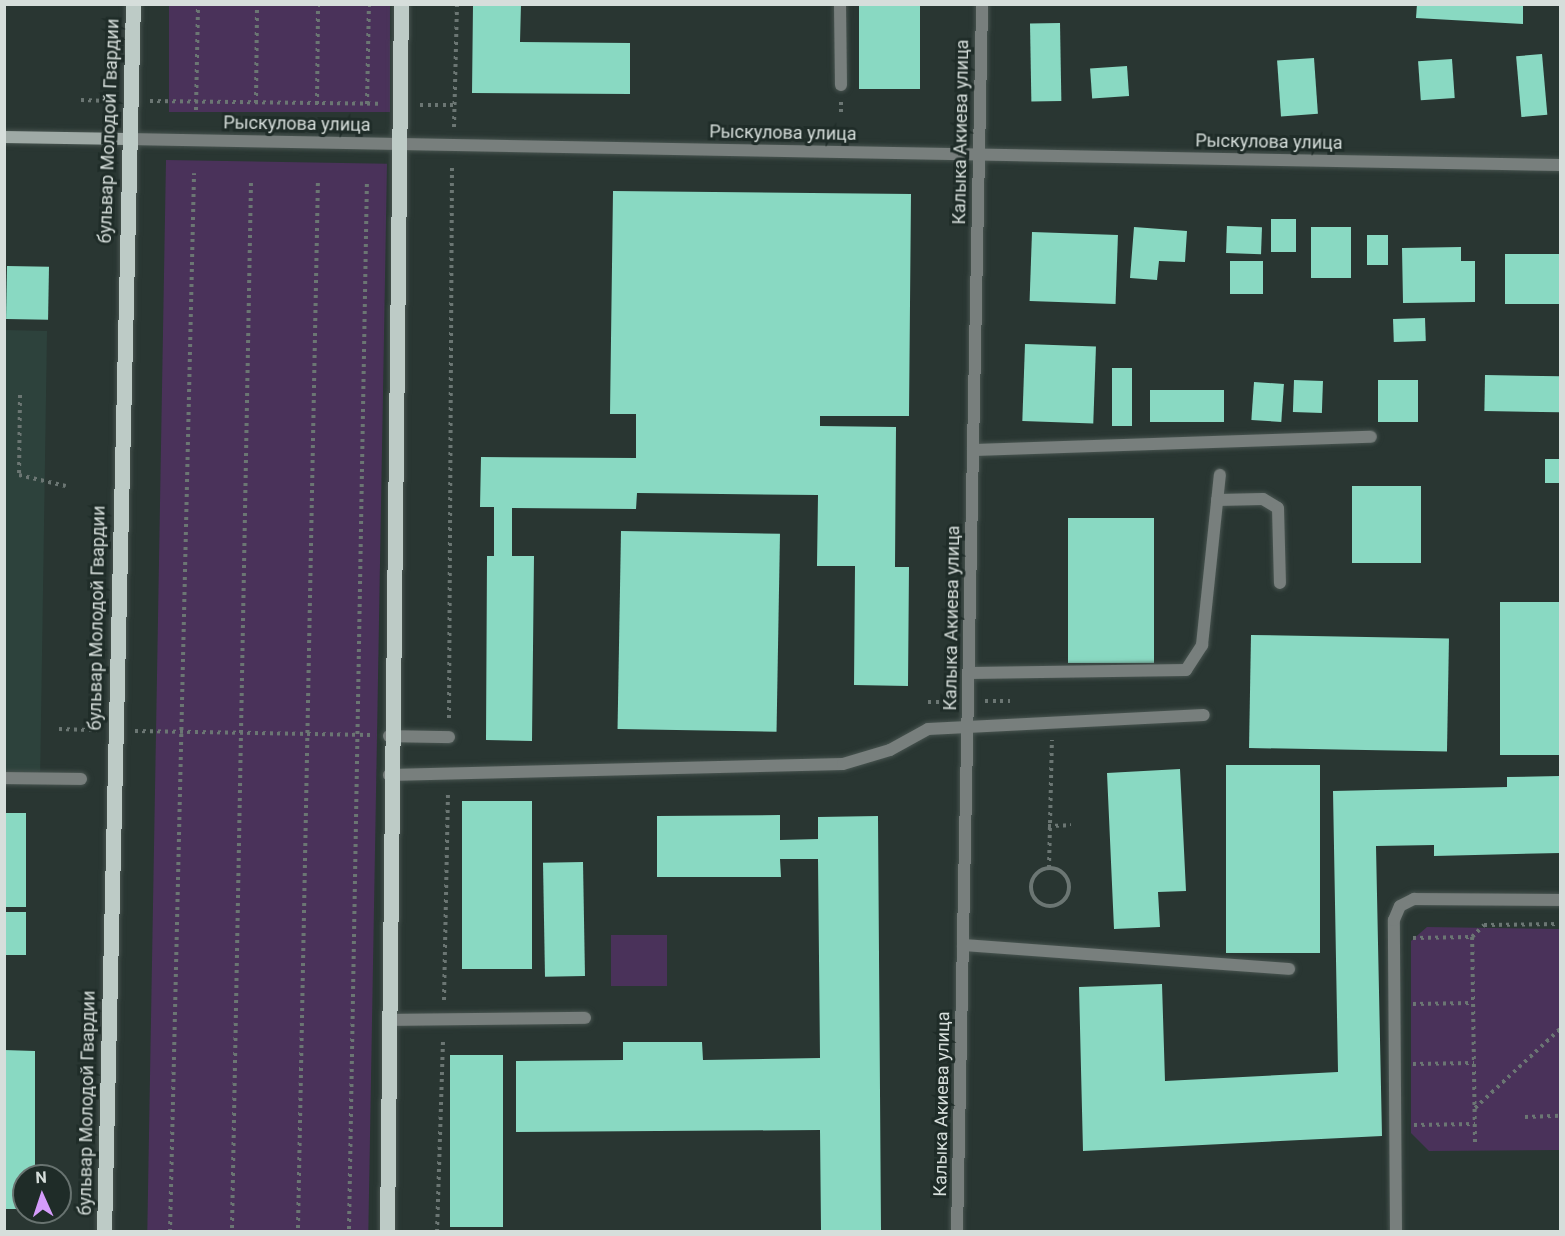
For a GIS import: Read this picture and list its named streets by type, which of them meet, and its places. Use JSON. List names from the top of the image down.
{
  "streets": {
    "main road": ["Рыскулова улица", "бульвар Молодой Гвардии"],
    "street": ["Калыка Акиева улица"]
  },
  "crossings": [
    ["Рыскулова улица", "бульвар Молодой Гвардии"],
    ["Рыскулова улица", "Калыка Акиева улица"]
  ],
  "north": "top"
}
